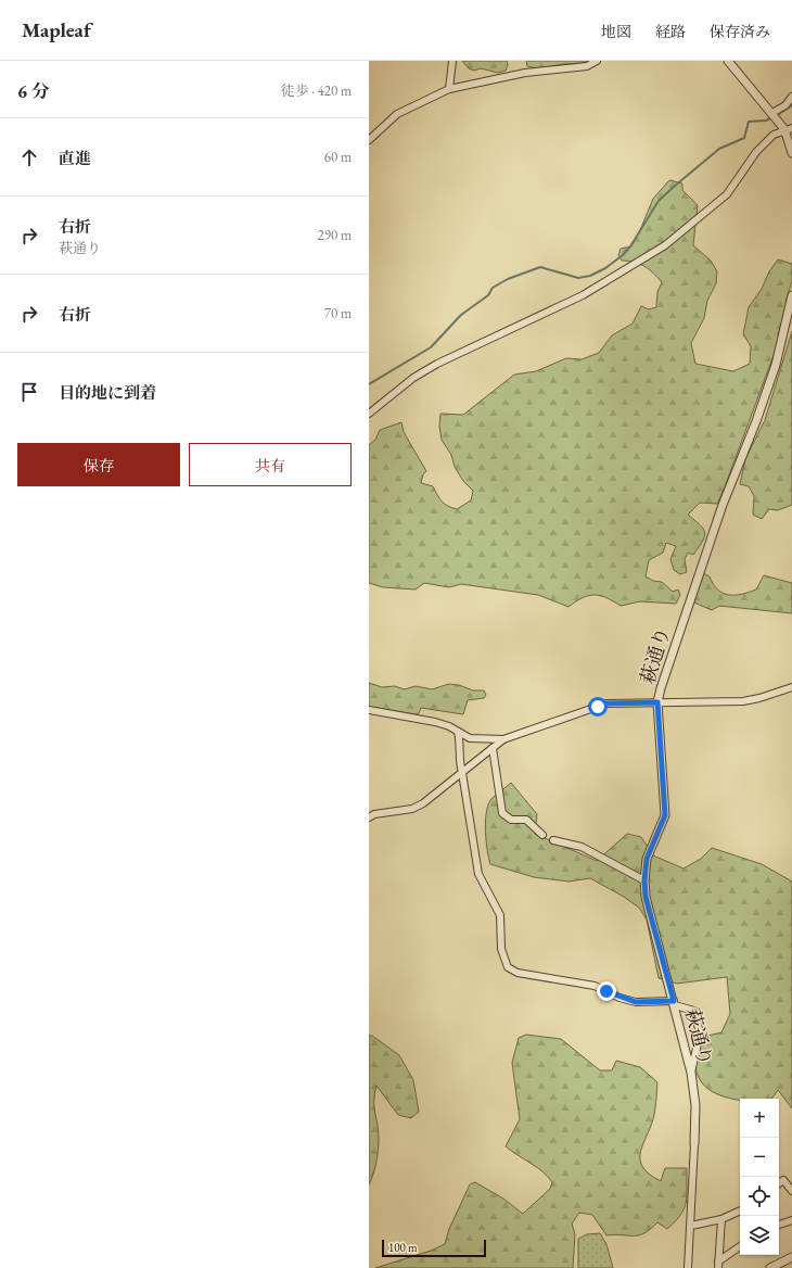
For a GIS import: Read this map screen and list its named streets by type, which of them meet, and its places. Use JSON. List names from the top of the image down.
{
  "streets": {
    "street": ["萩通り"]
  },
  "scale_bar": "100 m",
  "page": {
    "header": "Mapleaf",
    "nav": ["地図", "経路", "保存済み"],
    "heading": ["6 分", "徒歩 · 420 m"],
    "list": [
      ["直進", "60 m"],
      ["右折", "萩通り", "290 m"],
      ["右折", "70 m"],
      "目的地に到着"
    ],
    "buttons": ["保存", "共有"],
    "map_buttons": ["+", "−"],
    "scale": "100 m"
  }
}
